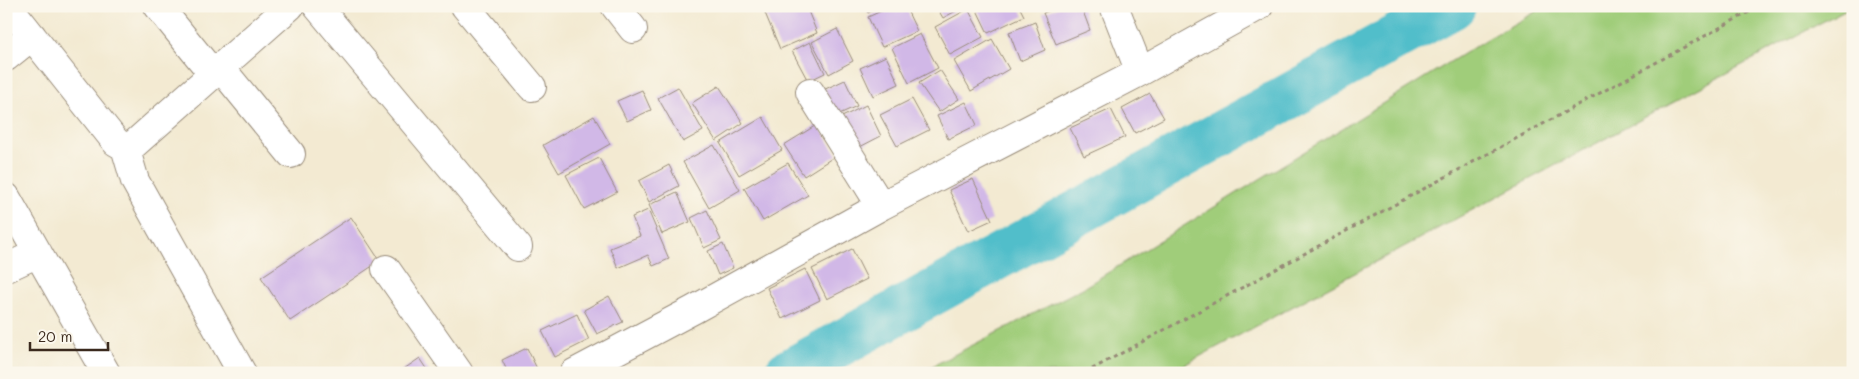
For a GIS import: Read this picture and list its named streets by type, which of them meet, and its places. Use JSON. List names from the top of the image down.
{
  "scale_bar": "20 m"
}
